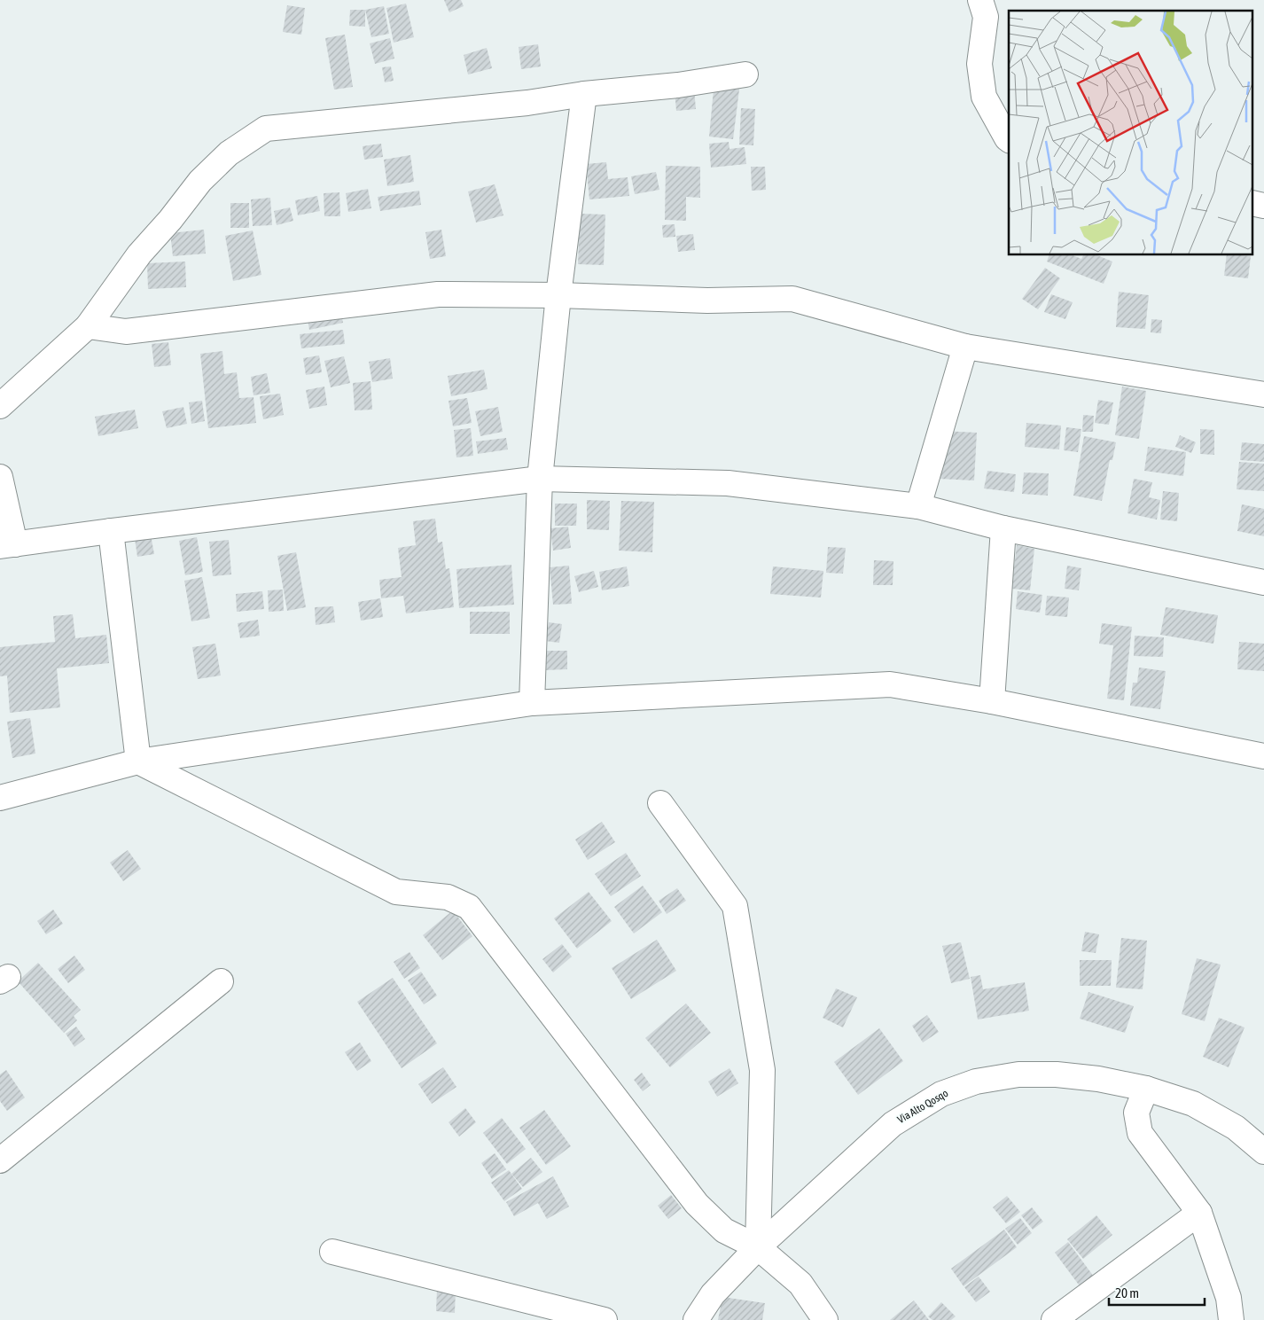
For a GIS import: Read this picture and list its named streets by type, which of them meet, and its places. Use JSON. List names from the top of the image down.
{
  "streets": {
    "street": ["Via Alto Qosqo"]
  },
  "scale_bar": "20 m"
}
